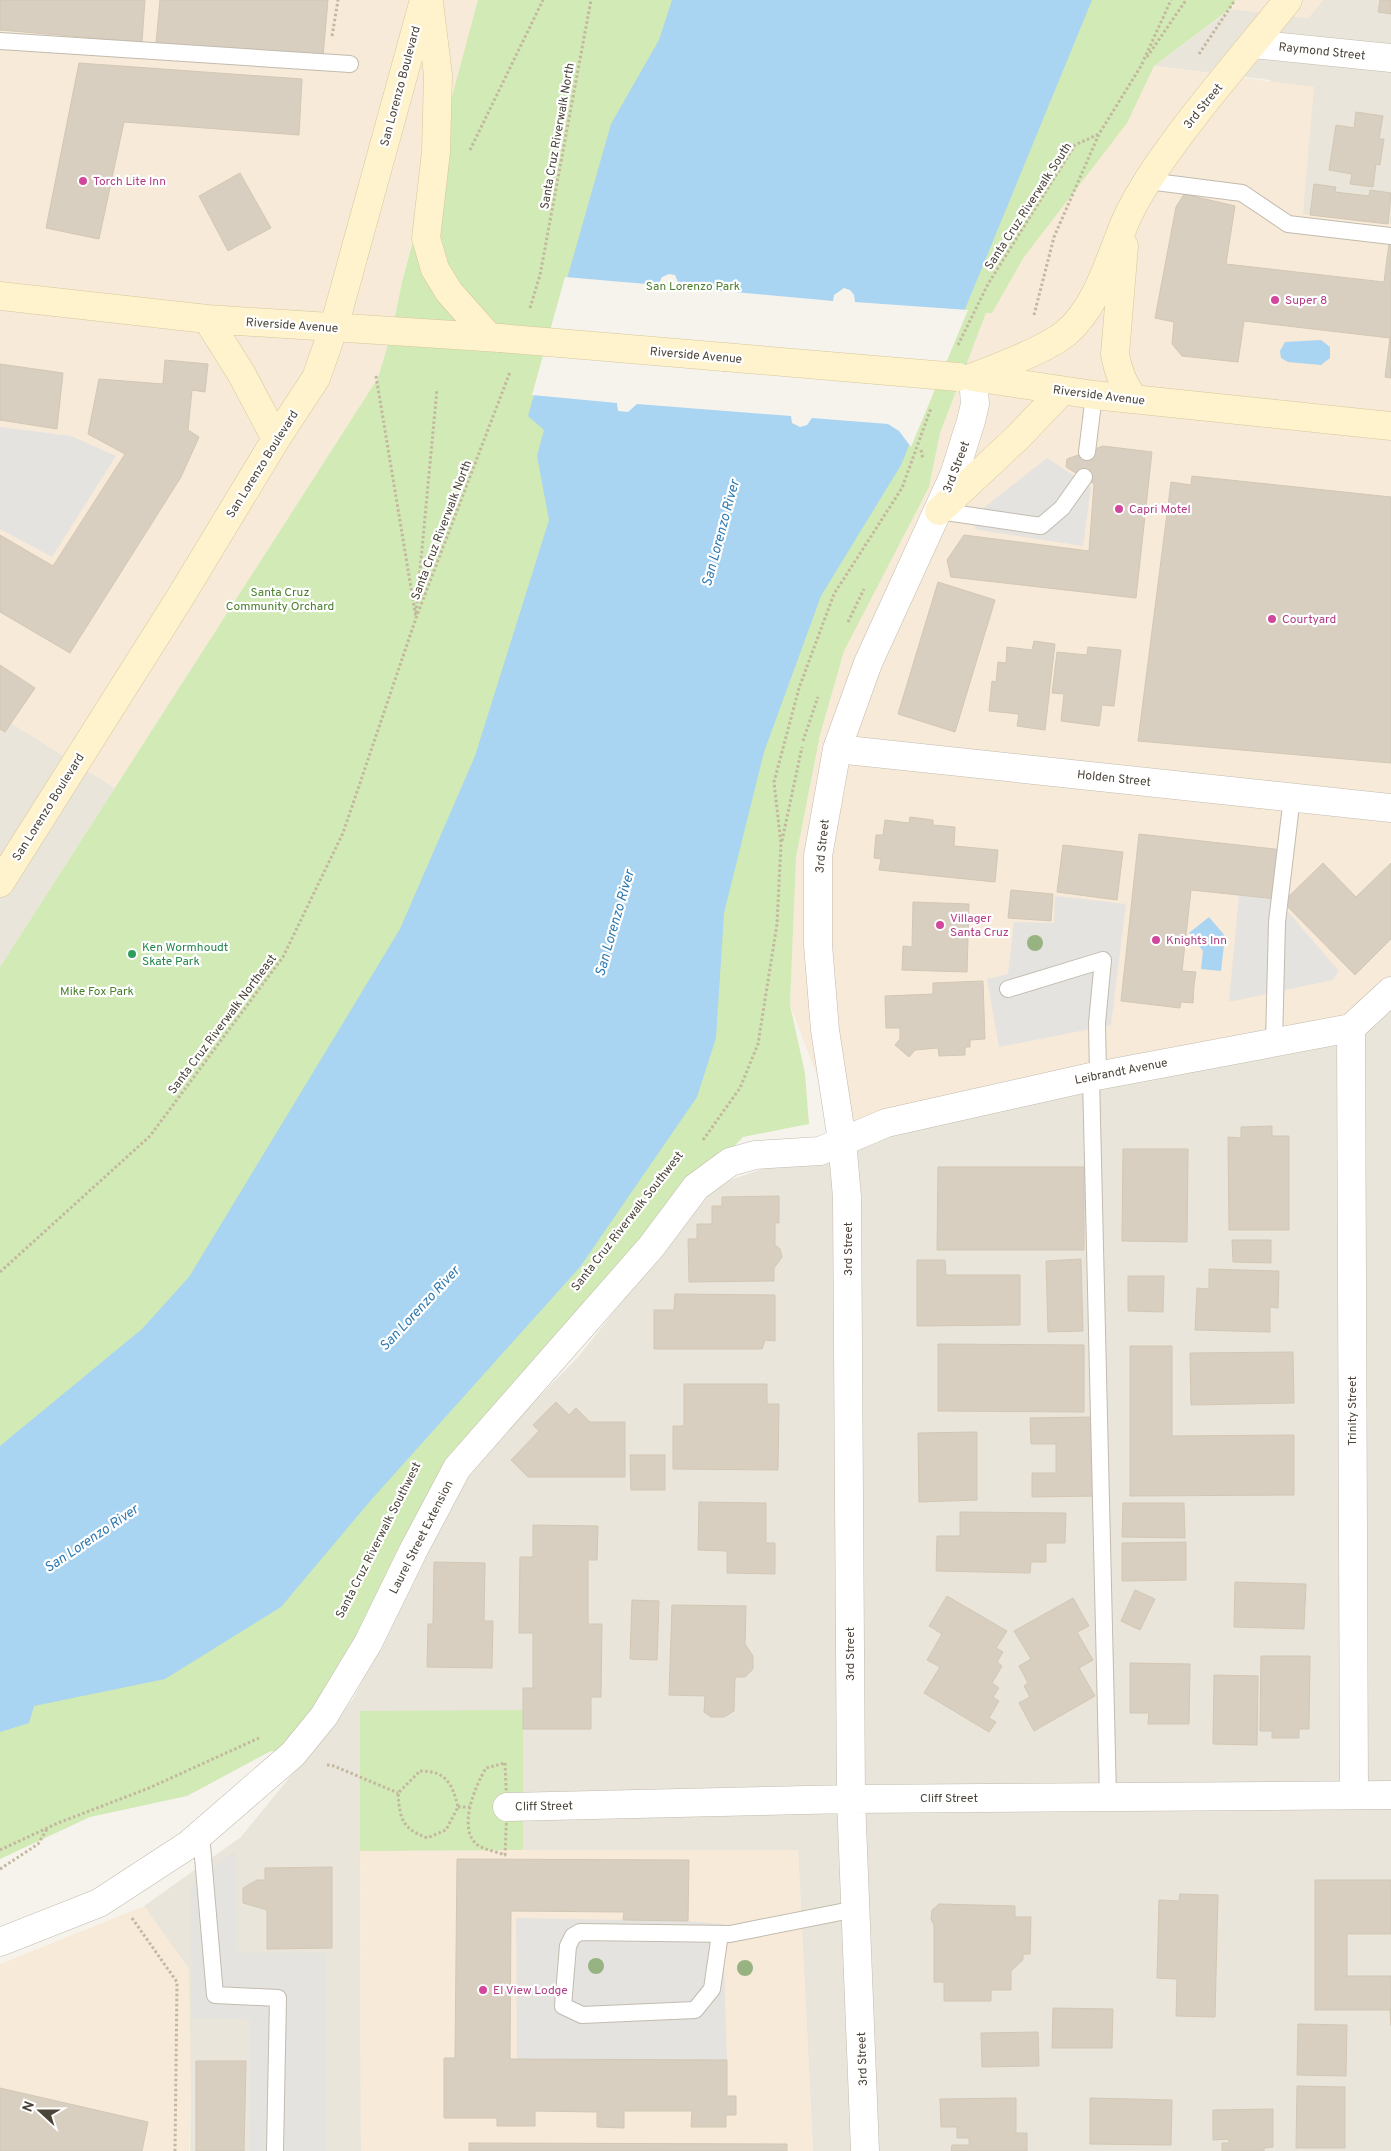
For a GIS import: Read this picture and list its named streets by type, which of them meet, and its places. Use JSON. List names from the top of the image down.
{
  "streets": {
    "street": [
      "Raymond Street",
      "San Lorenzo Boulevard",
      "3rd Street",
      "Riverside Avenue",
      "Holden Street",
      "Leibrandt Avenue",
      "Trinity Street",
      "Laurel Street Extension",
      "Cliff Street"
    ],
    "path": [
      "Santa Cruz Riverwalk North",
      "Santa Cruz Riverwalk South",
      "Santa Cruz Riverwalk Northeast",
      "Santa Cruz Riverwalk Southwest"
    ]
  },
  "crossings": [
    ["Raymond Street", "3rd Street"],
    ["San Lorenzo Boulevard", "Riverside Avenue"],
    ["3rd Street", "Riverside Avenue"],
    ["3rd Street", "Holden Street"],
    ["3rd Street", "Leibrandt Avenue"],
    ["3rd Street", "Laurel Street Extension"],
    ["3rd Street", "Cliff Street"],
    ["Santa Cruz Riverwalk North", "Santa Cruz Riverwalk Northeast"],
    ["Leibrandt Avenue", "Trinity Street"],
    ["Leibrandt Avenue", "Laurel Street Extension"],
    ["Trinity Street", "Cliff Street"]
  ],
  "water": ["San Lorenzo River"],
  "parks": ["San Lorenzo Park", "Santa Cruz Community Orchard", "Mike Fox Park"],
  "places": [
    "Torch Lite Inn",
    "Super 8",
    "Capri Motel",
    "Courtyard",
    "Villager Santa Cruz",
    "Knights Inn",
    "Ken Wormhoudt Skate Park",
    "El View Lodge"
  ],
  "north": "left"
}
